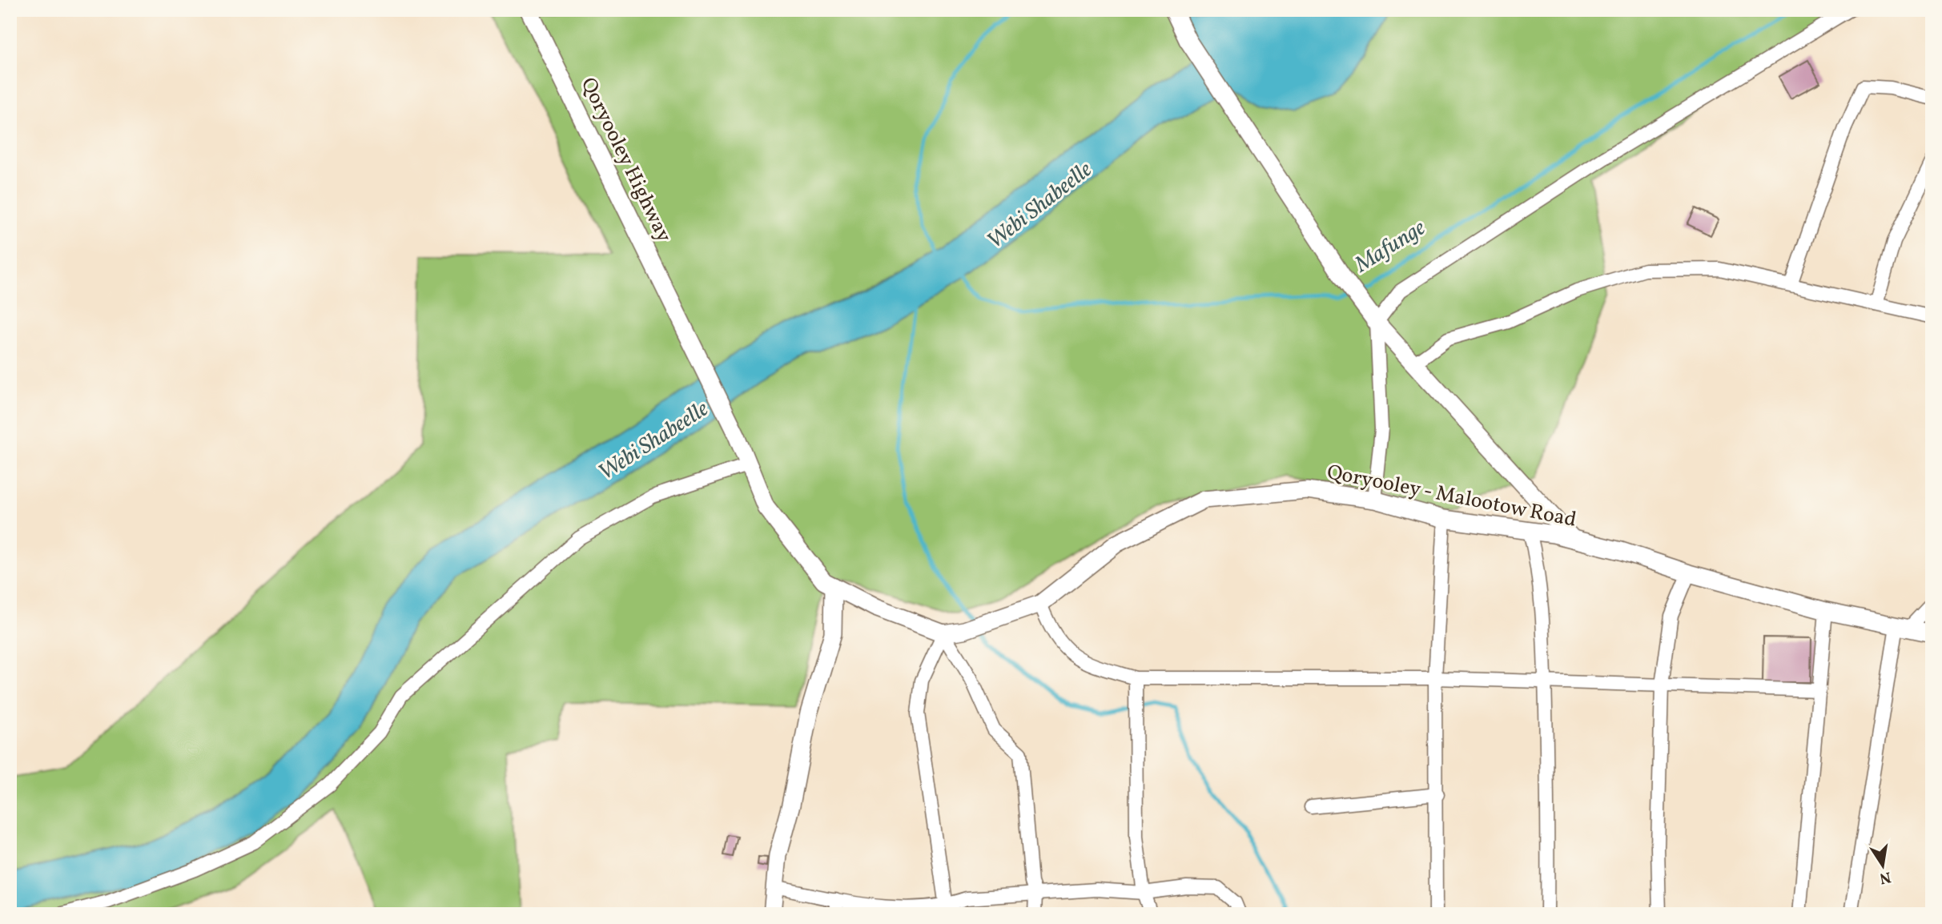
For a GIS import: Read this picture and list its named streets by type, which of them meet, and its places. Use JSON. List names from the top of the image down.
{
  "streets": {
    "street": ["Qoryooley Highway", "Qoryooley - Malootow Road"]
  },
  "water": ["Webi Shabeelle", "Mafunge"],
  "north": "bottom"
}
